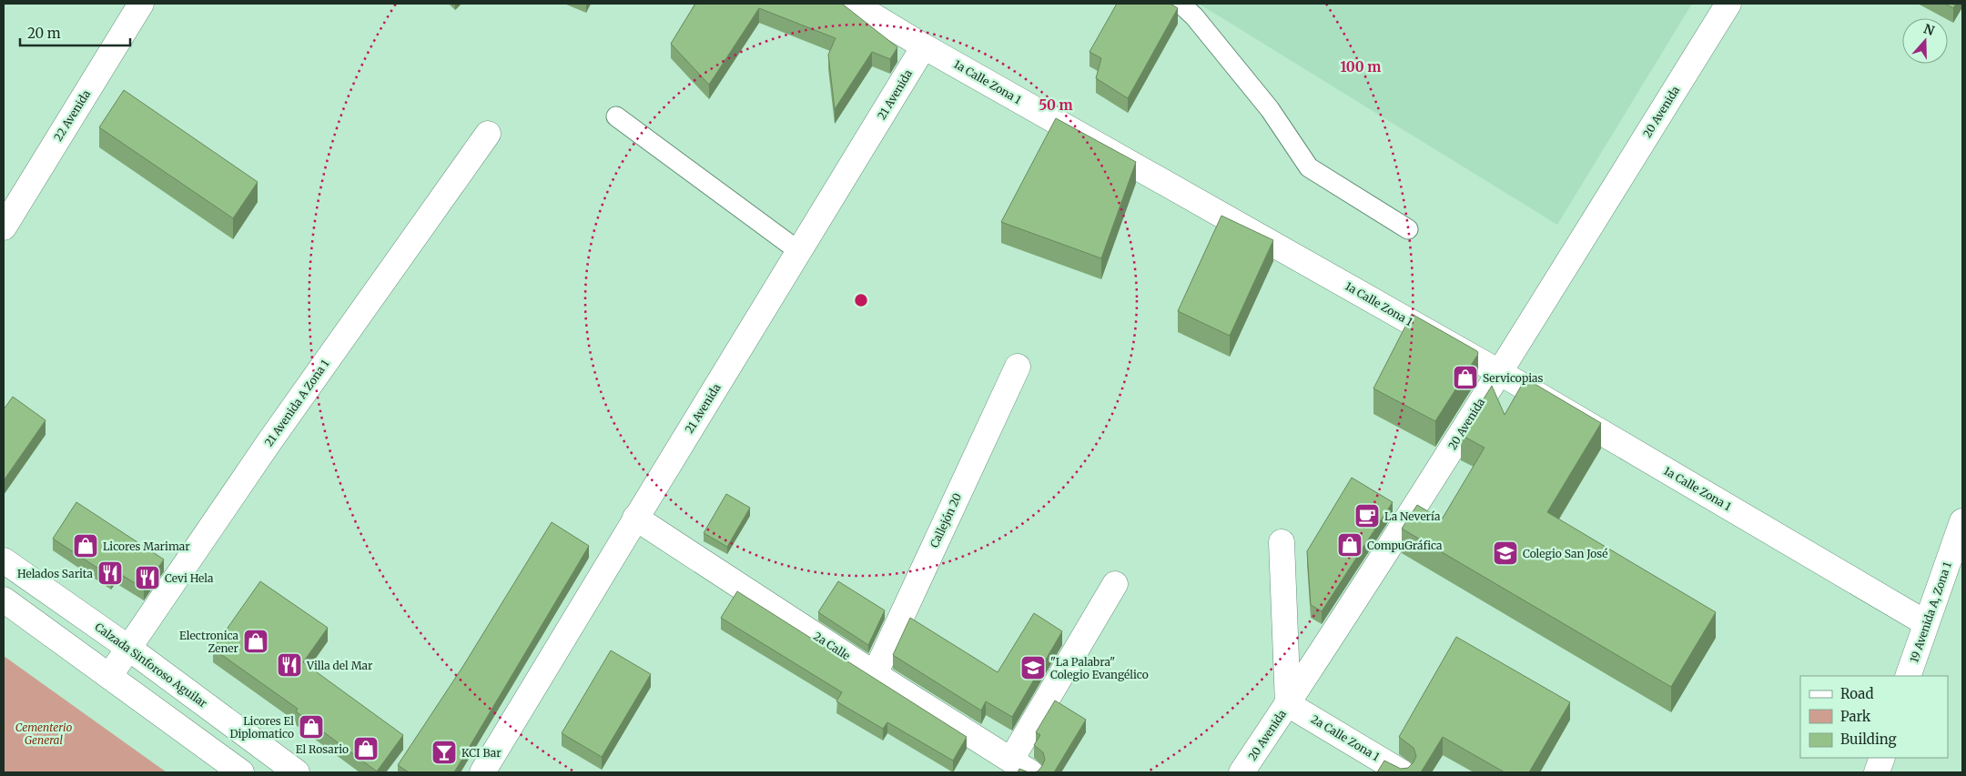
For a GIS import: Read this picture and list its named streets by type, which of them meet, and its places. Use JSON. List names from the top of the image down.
{
  "streets": {
    "street": [
      "1a Calle Zona 1",
      "21 Avenida",
      "20 Avenida",
      "22 Avenida",
      "21 Avenida A Zona 1",
      "Callejón 20",
      "19 Avenida A, Zona 1",
      "2a Calle",
      "Calzada Sinforoso Aguilar",
      "2a Calle Zona 1"
    ]
  },
  "crossings": [
    ["1a Calle Zona 1", "21 Avenida"],
    ["1a Calle Zona 1", "20 Avenida"],
    ["1a Calle Zona 1", "19 Avenida A, Zona 1"],
    ["21 Avenida", "2a Calle"],
    ["20 Avenida", "2a Calle Zona 1"],
    ["21 Avenida A Zona 1", "Calzada Sinforoso Aguilar"],
    ["Callejón 20", "2a Calle"]
  ],
  "parks": ["Cementerio General"],
  "places": {
    "shop": [
      "Servicopias",
      "CompuGráfica",
      "Licores Marimar",
      "Electronica Zener",
      "Licores El Diplomatico",
      "El Rosario"
    ],
    "cafe": ["La Nevería"],
    "school or university": ["Colegio San José", "\"La Palabra\" Colegio Evangélico"],
    "restaurant": ["Helados Sarita", "Cevi Hela", "Villa del Mar"],
    "bar": ["KCI Bar"]
  },
  "legend": ["Road", "Park", "Building"],
  "scale_bar": "20 m",
  "north": "top",
  "rings": ["100 m", "50 m"]
}
